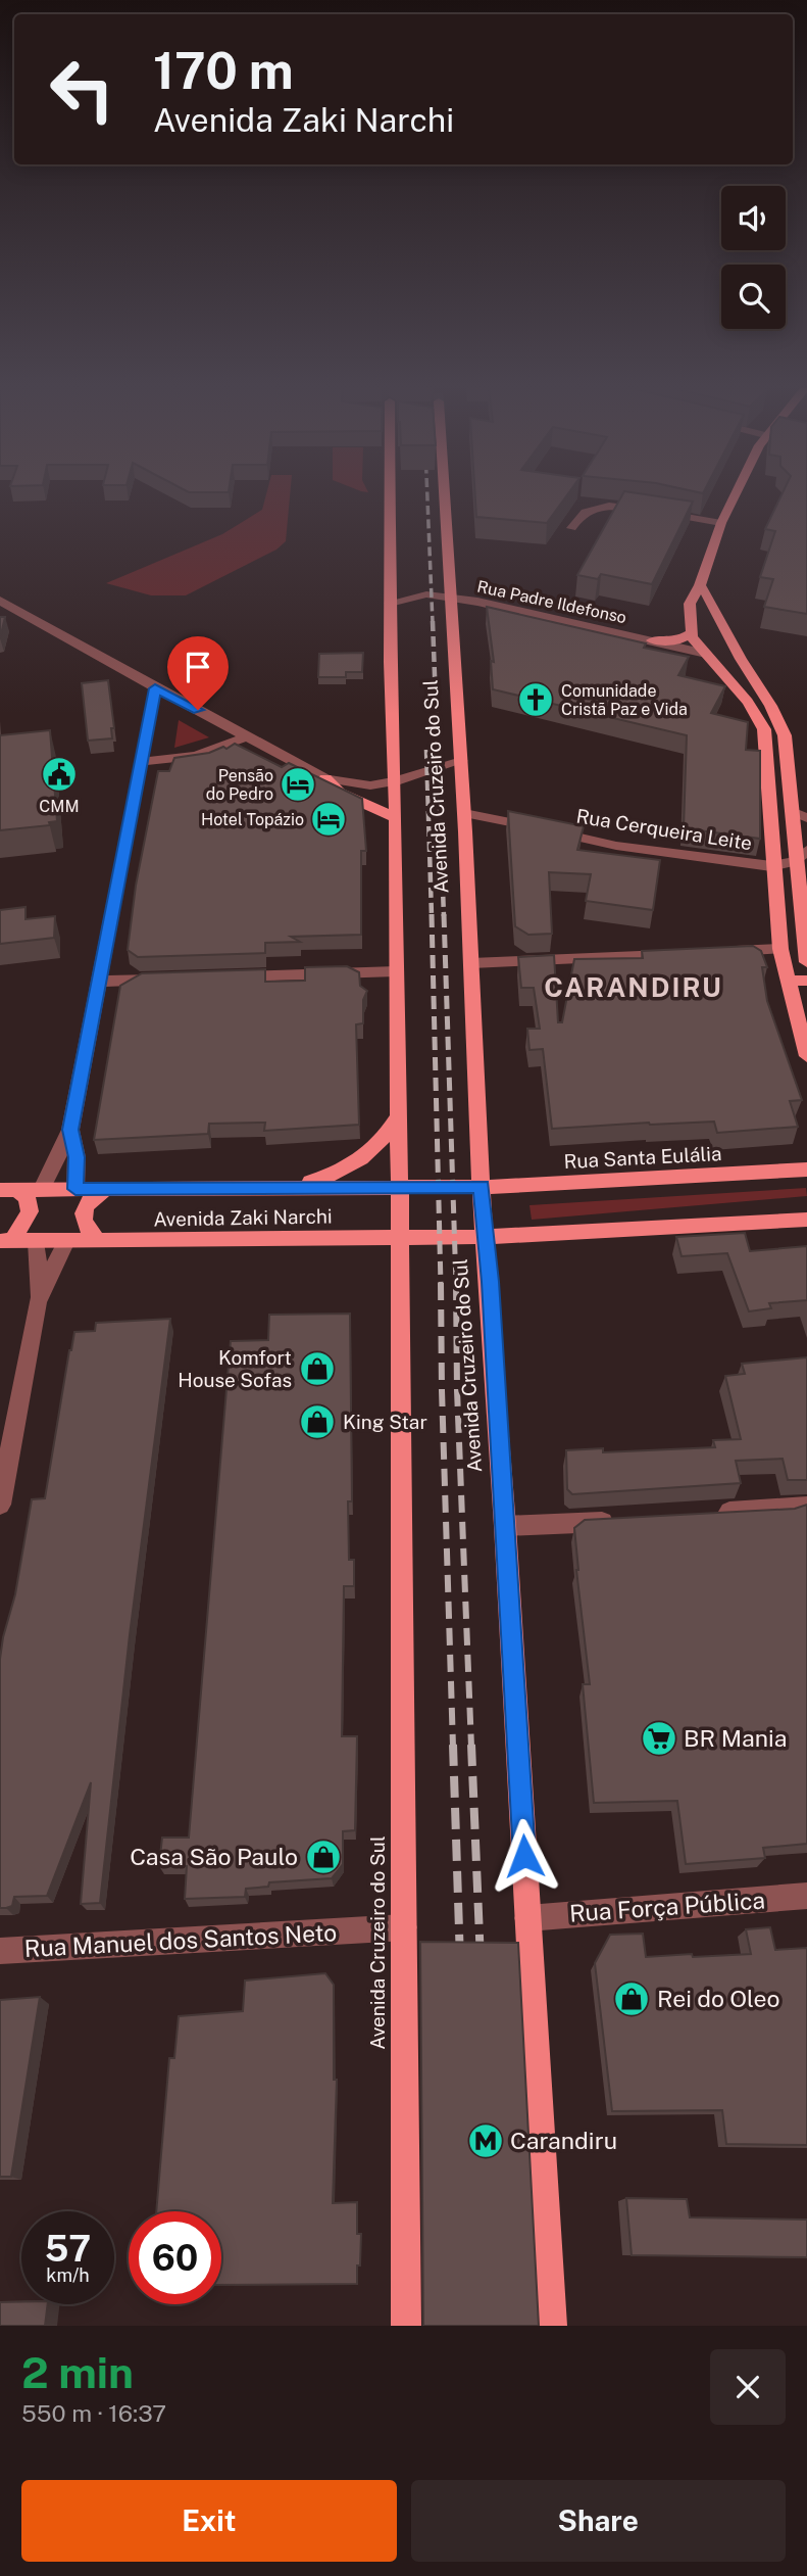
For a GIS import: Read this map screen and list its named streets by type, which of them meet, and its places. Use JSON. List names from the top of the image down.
{
  "streets": {
    "main road": ["Avenida Cruzeiro do Sul", "Rua Santa Eulália", "Avenida Zaki Narchi"],
    "street": [
      "Rua Padre Ildefonso",
      "Rua Cerqueira Leite",
      "Rua Força Pública",
      "Rua Manuel dos Santos Neto"
    ]
  },
  "crossings": [
    ["Rua Padre Ildefonso", "Avenida Cruzeiro do Sul"],
    ["Avenida Cruzeiro do Sul", "Rua Cerqueira Leite"],
    ["Avenida Cruzeiro do Sul", "Rua Santa Eulália"],
    ["Avenida Cruzeiro do Sul", "Avenida Zaki Narchi"],
    ["Avenida Cruzeiro do Sul", "Rua Força Pública"],
    ["Avenida Cruzeiro do Sul", "Rua Manuel dos Santos Neto"],
    ["Rua Santa Eulália", "Avenida Zaki Narchi"]
  ],
  "districts": ["CARANDIRU"],
  "places": {
    "church": ["Comunidade Cristã Paz e Vida"],
    "public building": ["CMM"],
    "hotel": ["Pensão do Pedro", "Hotel Topázio"],
    "shop": [
      "Komfort House Sofas",
      "King Star",
      "Casa São Paulo",
      "Rei do Oleo"
    ],
    "supermarket": ["BR Mania"],
    "metro station": ["Carandiru"]
  },
  "page": {
    "turn": ["170 m", "Avenida Zaki Narchi"],
    "speed": "57 km/h",
    "limit": "60",
    "heading": ["2 min", "550 m · 16:37"],
    "buttons": ["Exit", "Share"]
  }
}
